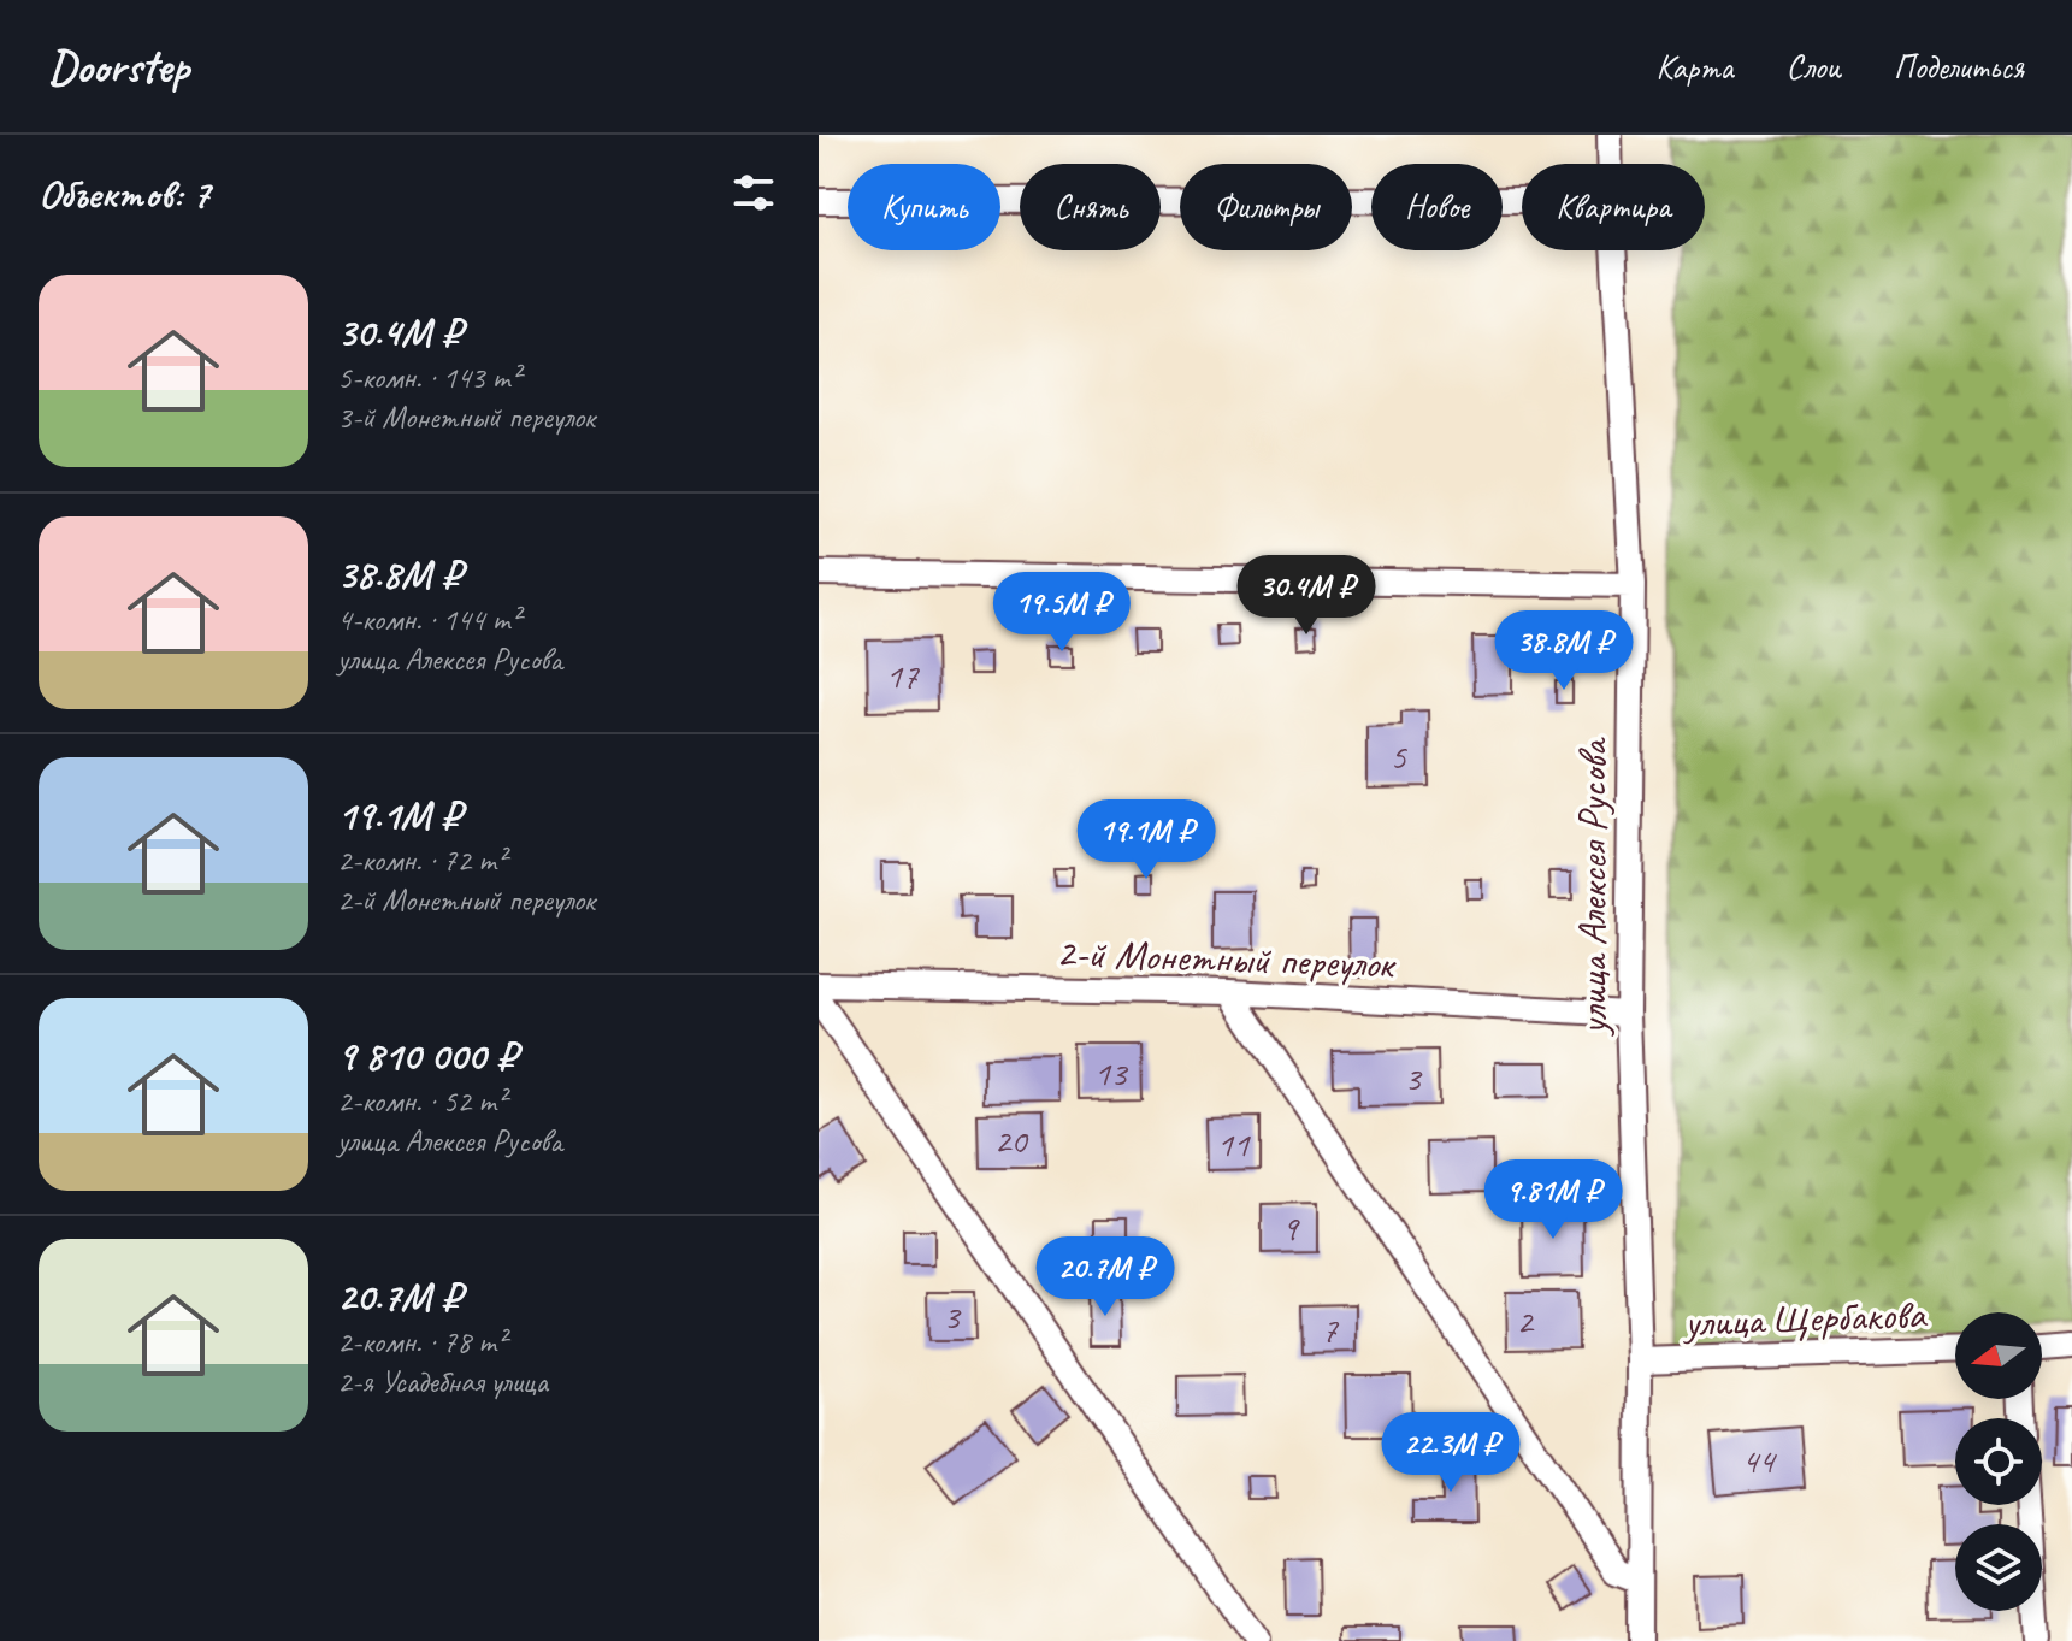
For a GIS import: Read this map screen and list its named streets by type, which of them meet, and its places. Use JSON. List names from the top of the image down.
{
  "streets": {
    "street": ["улица Алексея Русова", "2-й Монетный переулок", "улица Щербакова"]
  },
  "crossings": [
    ["улица Алексея Русова", "2-й Монетный переулок"],
    ["улица Алексея Русова", "улица Щербакова"]
  ],
  "house_numbers": [
    "17",
    "5",
    "13",
    "3",
    "20",
    "11",
    "9",
    "3",
    "2",
    "7",
    "44"
  ],
  "north": "left",
  "page": {
    "header": "Doorstep",
    "nav": ["Карта", "Слои", "Поделиться"],
    "heading": "Объектов: 7",
    "chip": [
      "Купить",
      "Снять",
      "Фильтры",
      "Новое",
      "Квартира"
    ],
    "list": [
      {
        "name": "30.4M ₽",
        "note": "5-комн. · 143 m² · 3-й Монетный переулок"
      },
      {
        "name": "38.8M ₽",
        "note": "4-комн. · 144 m² · улица Алексея Русова"
      },
      {
        "name": "19.1M ₽",
        "note": "2-комн. · 72 m² · 2-й Монетный переулок"
      },
      {
        "name": "9 810 000 ₽",
        "note": "2-комн. · 52 m² · улица Алексея Русова"
      },
      {
        "name": "20.7M ₽",
        "note": "2-комн. · 78 m² · 2-я Усадебная улица"
      }
    ],
    "price": [
      "30.4M ₽",
      "19.5M ₽",
      "38.8M ₽",
      "19.1M ₽",
      "9.81M ₽",
      "20.7M ₽",
      "22.3M ₽"
    ]
  }
}
